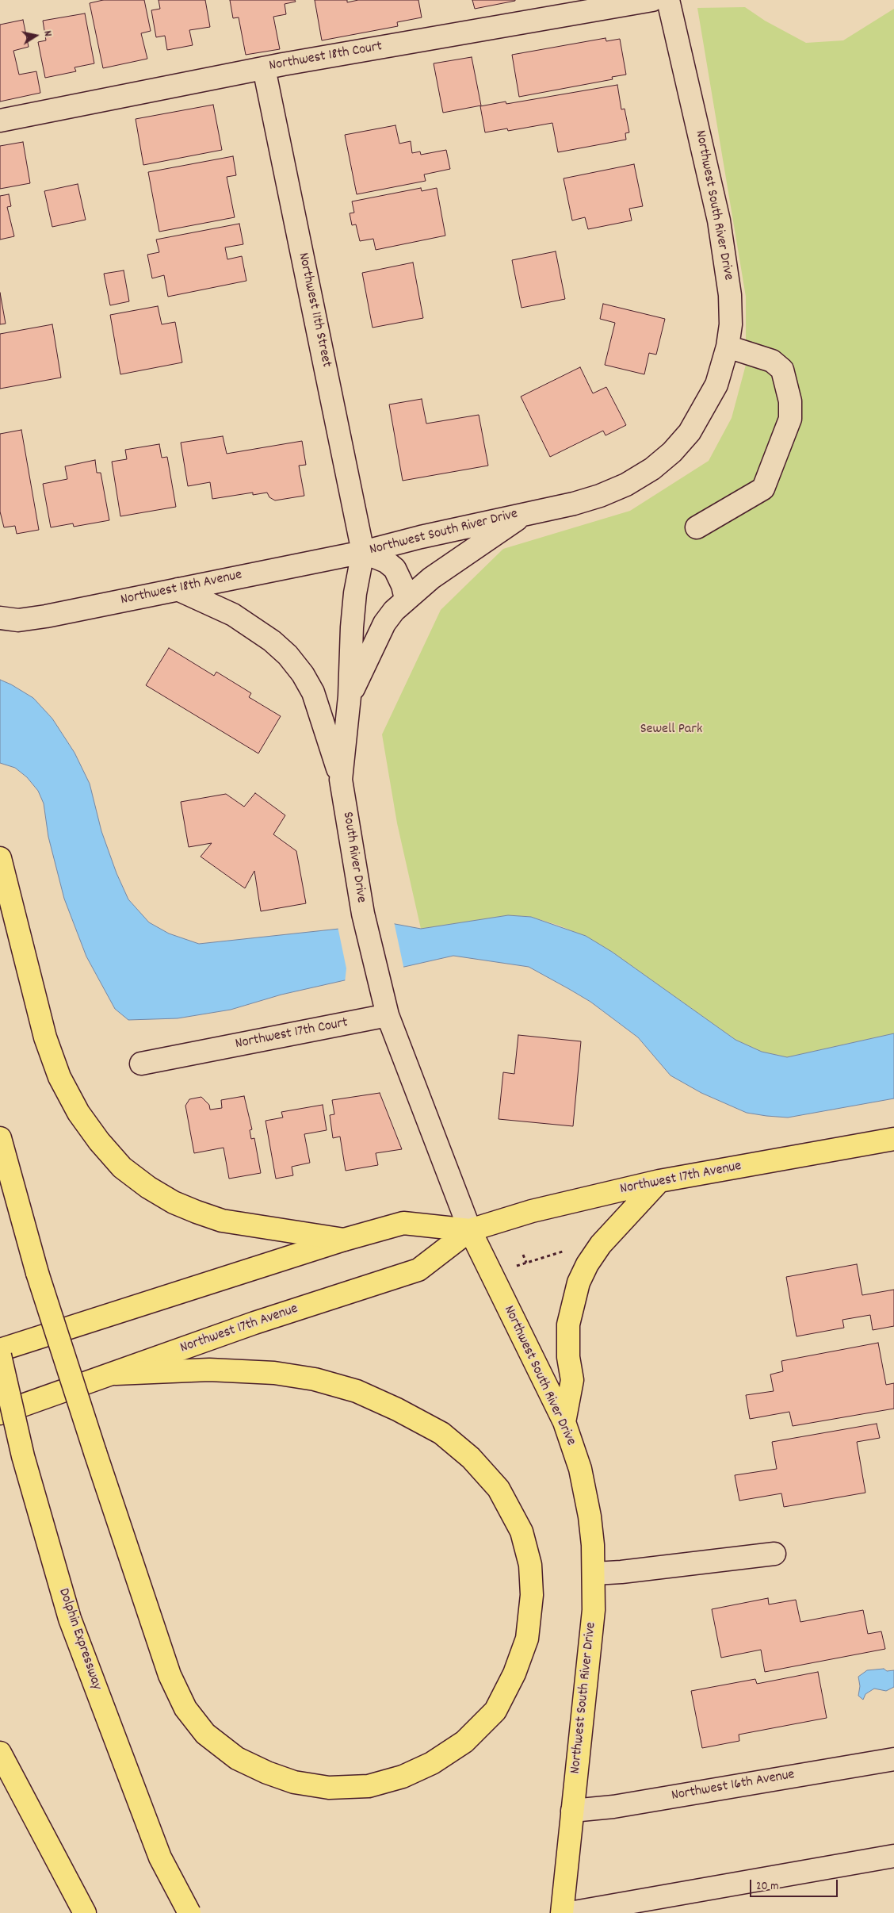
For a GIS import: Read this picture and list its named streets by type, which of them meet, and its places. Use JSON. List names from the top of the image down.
{
  "streets": {
    "main road": ["Northwest South River Drive", "Northwest 17th Avenue", "Dolphin Expressway"],
    "street": [
      "Northwest 18th Court",
      "Northwest 11th Street",
      "Northwest 18th Avenue",
      "South River Drive",
      "Northwest 17th Court",
      "Northwest 16th Avenue"
    ]
  },
  "crossings": [
    ["Northwest 18th Court", "Northwest 11th Street"],
    ["Northwest South River Drive", "Northwest 11th Street"],
    ["Northwest South River Drive", "Northwest 18th Avenue"],
    ["Northwest South River Drive", "South River Drive"],
    ["Northwest South River Drive", "Northwest 17th Court"],
    ["Northwest South River Drive", "Northwest 17th Avenue"],
    ["Northwest South River Drive", "Northwest 16th Avenue"],
    ["Northwest 11th Street", "Northwest 18th Avenue"],
    ["South River Drive", "Northwest 17th Court"]
  ],
  "parks": ["Sewell Park"],
  "scale_bar": "20 m",
  "north": "right"
}
